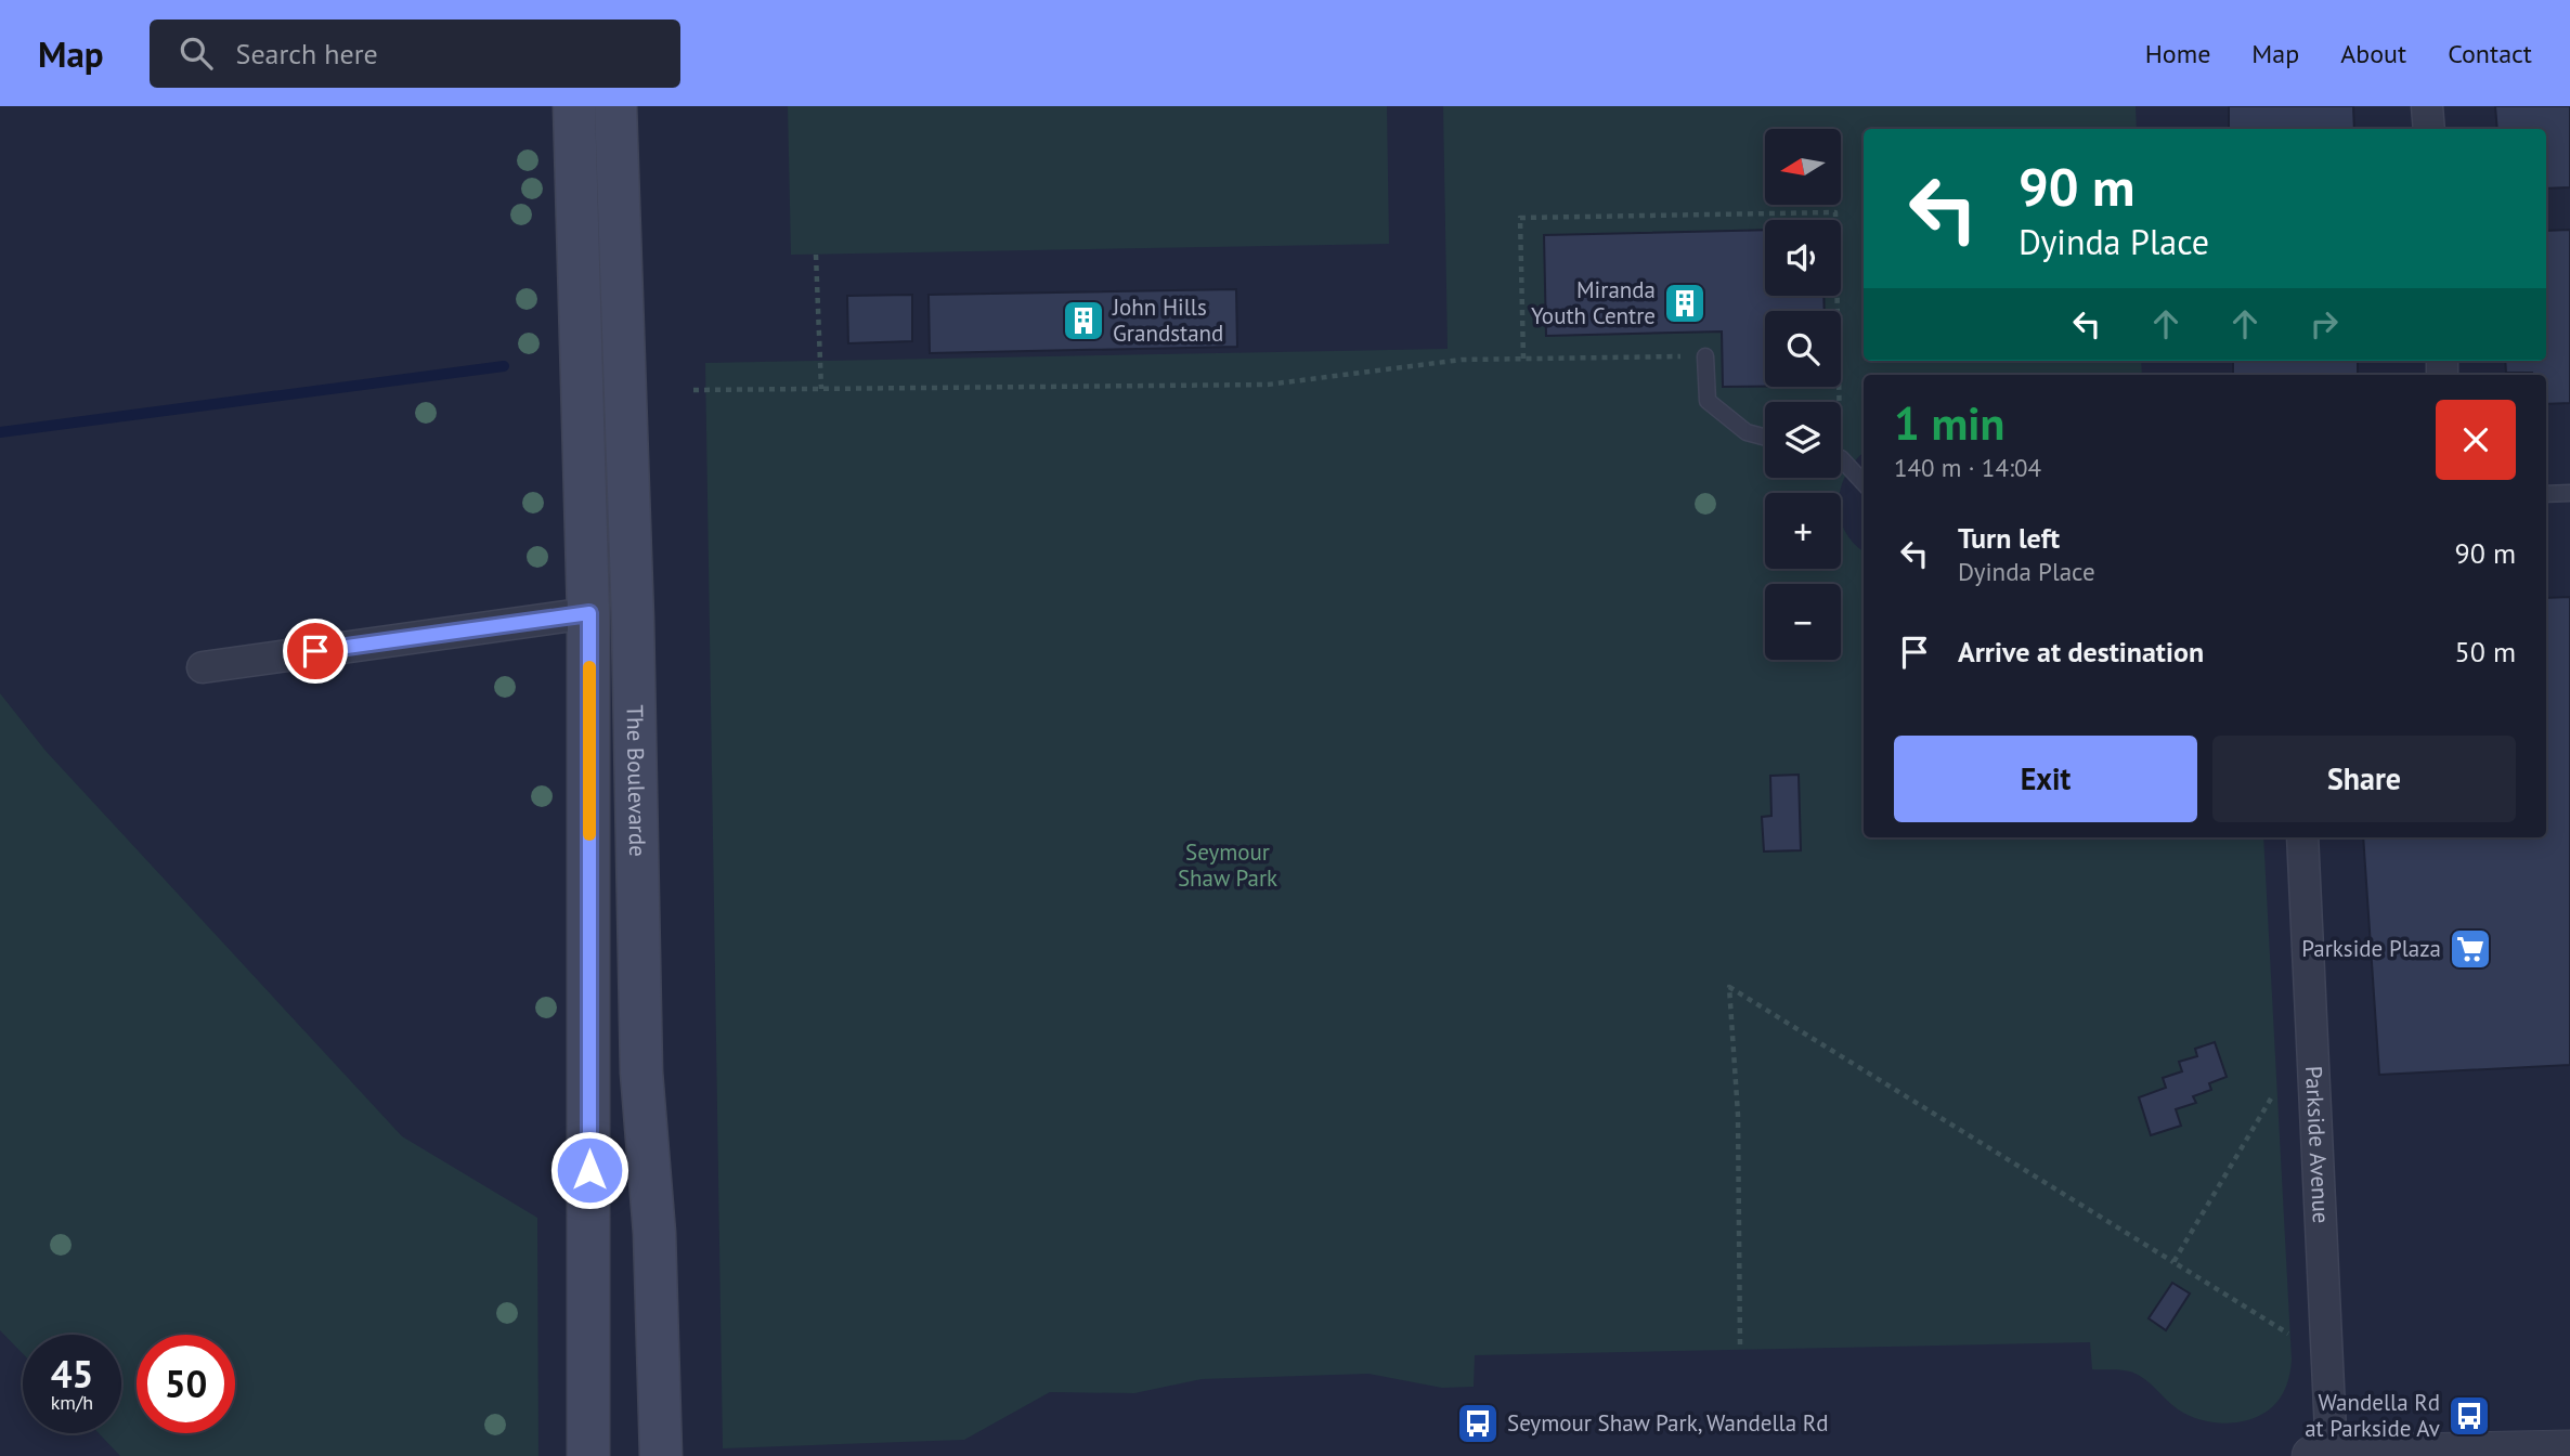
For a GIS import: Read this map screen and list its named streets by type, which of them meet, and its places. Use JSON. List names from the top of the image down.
{
  "streets": {
    "main road": ["The Boulevarde"],
    "street": ["Parkside Avenue"]
  },
  "parks": ["Seymour Shaw Park"],
  "places": {
    "building": ["Miranda Youth Centre", "John Hills Grandstand"],
    "supermarket": ["Parkside Plaza"],
    "bus stop": ["Wandella Rd at Parkside Av", "Seymour Shaw Park, Wandella Rd"]
  },
  "north": "left",
  "page": {
    "header": "Map",
    "search": "Search here",
    "nav": [
      "Home",
      "Map",
      "About",
      "Contact"
    ],
    "map_buttons": ["+", "−"],
    "turn": ["90 m", "Dyinda Place"],
    "heading": ["1 min", "140 m · 14:04"],
    "list": [
      {
        "name": "Turn left",
        "note": "Dyinda Place",
        "value": "90 m"
      },
      {
        "name": "Arrive at destination",
        "value": "50 m"
      }
    ],
    "buttons": ["Exit", "Share"],
    "speed": "45 km/h",
    "limit": "50"
  }
}
